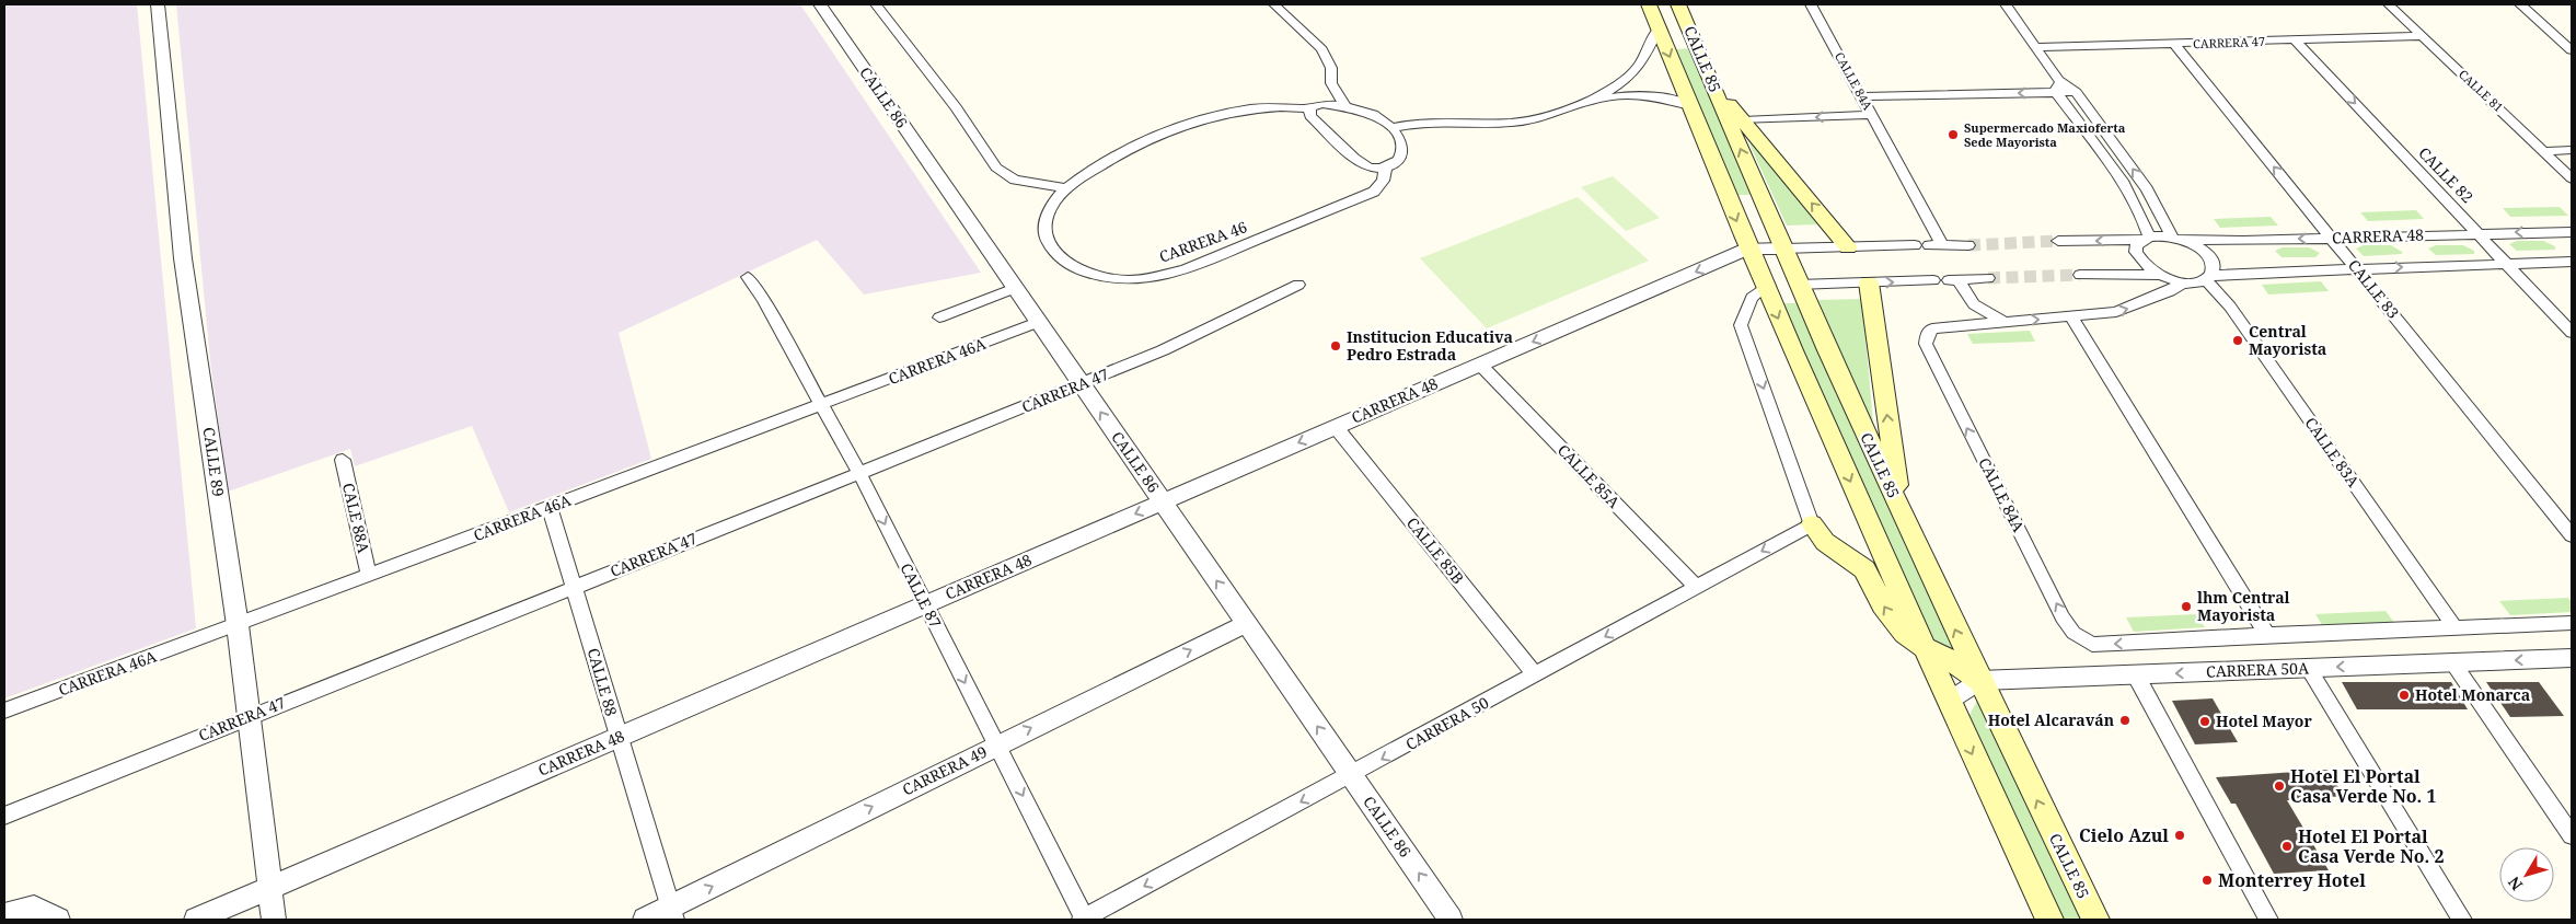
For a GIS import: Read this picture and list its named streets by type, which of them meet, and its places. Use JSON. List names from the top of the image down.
{
  "streets": {
    "main road": ["CALLE 85"],
    "street": [
      "CARRERA 47",
      "CALLE 84A",
      "CALLE 81",
      "CALLE 86",
      "CALLE 82",
      "CARRERA 48",
      "CARRERA 46",
      "CALLE 83",
      "CARRERA 46A",
      "CALLE 83A",
      "CALLE 89",
      "CALLE 85A",
      "CALE 88A",
      "CALLE 85B",
      "CALLE 87",
      "CARRERA 50A",
      "CALLE 88",
      "CARRERA 50",
      "CARRERA 49"
    ]
  },
  "crossings": [
    ["CARRERA 47", "CALLE 81"],
    ["CARRERA 47", "CALLE 86"],
    ["CARRERA 47", "CALLE 82"],
    ["CARRERA 47", "CALLE 83"],
    ["CARRERA 47", "CALLE 89"],
    ["CARRERA 47", "CALLE 87"],
    ["CARRERA 47", "CALLE 88"],
    ["CALLE 85", "CARRERA 48"],
    ["CALLE 85", "CARRERA 50A"],
    ["CALLE 86", "CARRERA 48"],
    ["CALLE 86", "CARRERA 46A"],
    ["CALLE 86", "CARRERA 50"],
    ["CALLE 86", "CARRERA 49"],
    ["CALLE 82", "CARRERA 48"],
    ["CARRERA 48", "CALLE 83"],
    ["CARRERA 48", "CALLE 83A"],
    ["CARRERA 48", "CALLE 89"],
    ["CARRERA 48", "CALLE 85A"],
    ["CARRERA 48", "CALLE 85B"],
    ["CARRERA 48", "CALLE 87"],
    ["CARRERA 48", "CALLE 88"],
    ["CARRERA 46A", "CALLE 89"],
    ["CARRERA 46A", "CALE 88A"],
    ["CARRERA 46A", "CALLE 87"],
    ["CARRERA 46A", "CALLE 88"],
    ["CALLE 85A", "CARRERA 50"],
    ["CALLE 85B", "CARRERA 50"],
    ["CALLE 87", "CARRERA 50"],
    ["CALLE 87", "CARRERA 49"],
    ["CALLE 88", "CARRERA 49"]
  ],
  "one_way": [
    "CALLE 86",
    "CALLE 82",
    "CALLE 87",
    "CARRERA 50",
    "CARRERA 49"
  ],
  "places": [
    "Supermercado Maxioferta Sede Mayorista",
    "Central Mayorista",
    "Institucion Educativa Pedro Estrada",
    "lhm Central Mayorista",
    "Hotel Monarca",
    "Hotel Alcaraván",
    "Hotel Mayor",
    "Hotel El Portal Casa Verde No. 1",
    "Cielo Azul",
    "Hotel El Portal Casa Verde No. 2",
    "Monterrey Hotel"
  ],
  "north": "bottom left"
}
